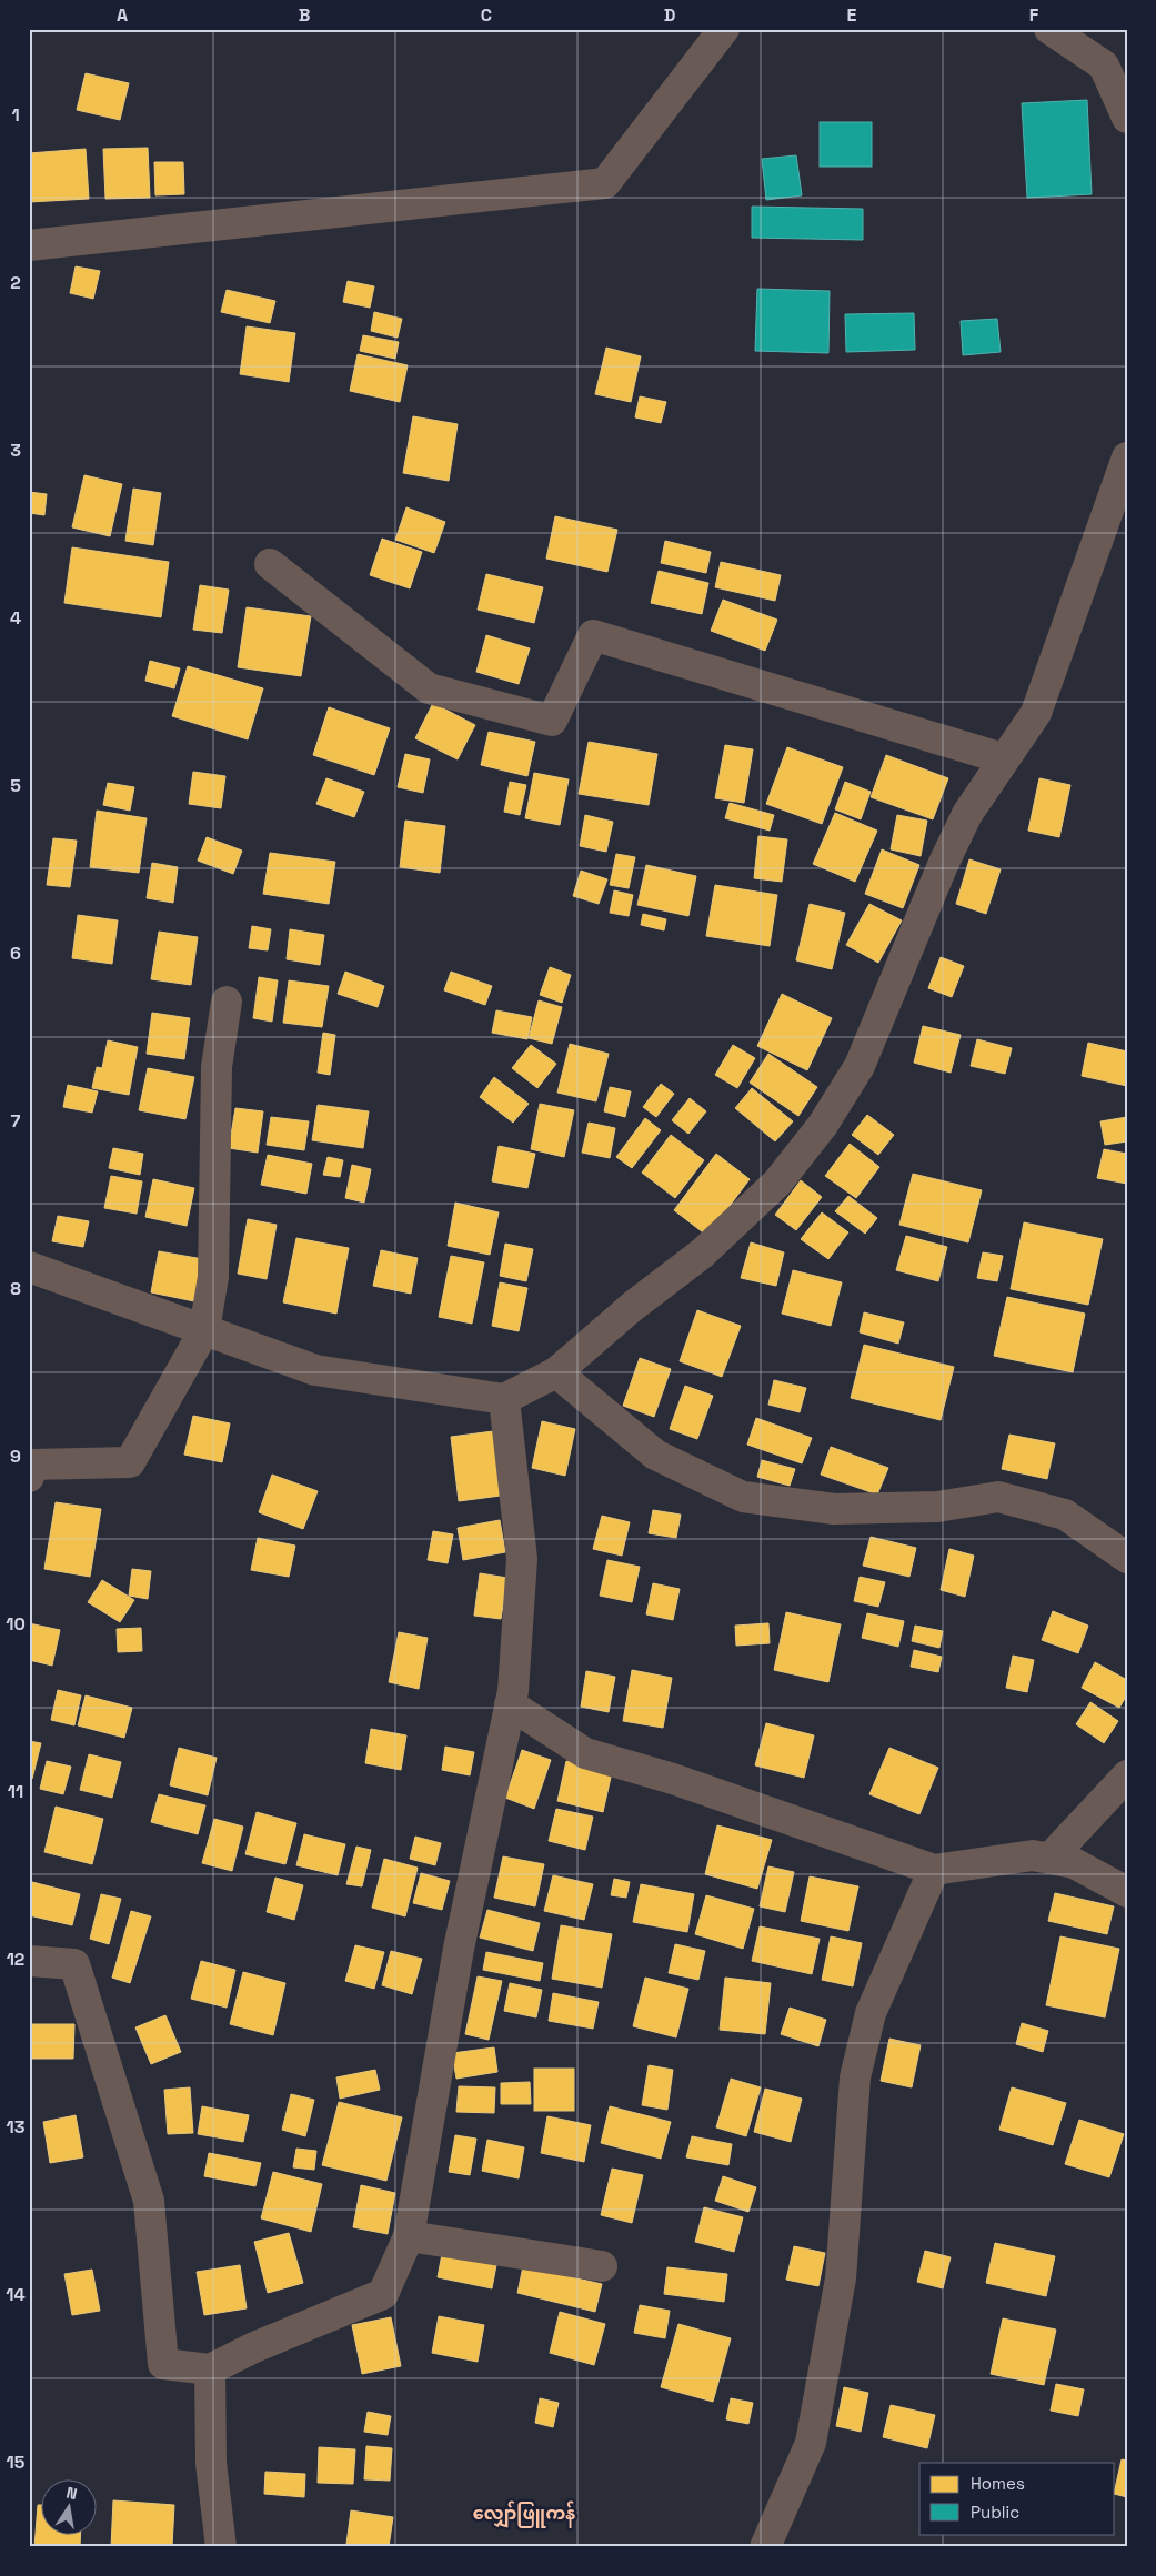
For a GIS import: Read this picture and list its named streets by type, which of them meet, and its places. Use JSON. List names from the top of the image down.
{
  "districts": ["လျှော်ဖြူကန်"],
  "legend": ["Homes", "Public"],
  "north": "top",
  "grid": {
    "columns": [
      "A",
      "B",
      "C",
      "D",
      "E",
      "F"
    ],
    "rows": [
      "1",
      "2",
      "3",
      "4",
      "5",
      "6",
      "7",
      "8",
      "9",
      "10",
      "11",
      "12",
      "13",
      "14",
      "15"
    ]
  }
}
